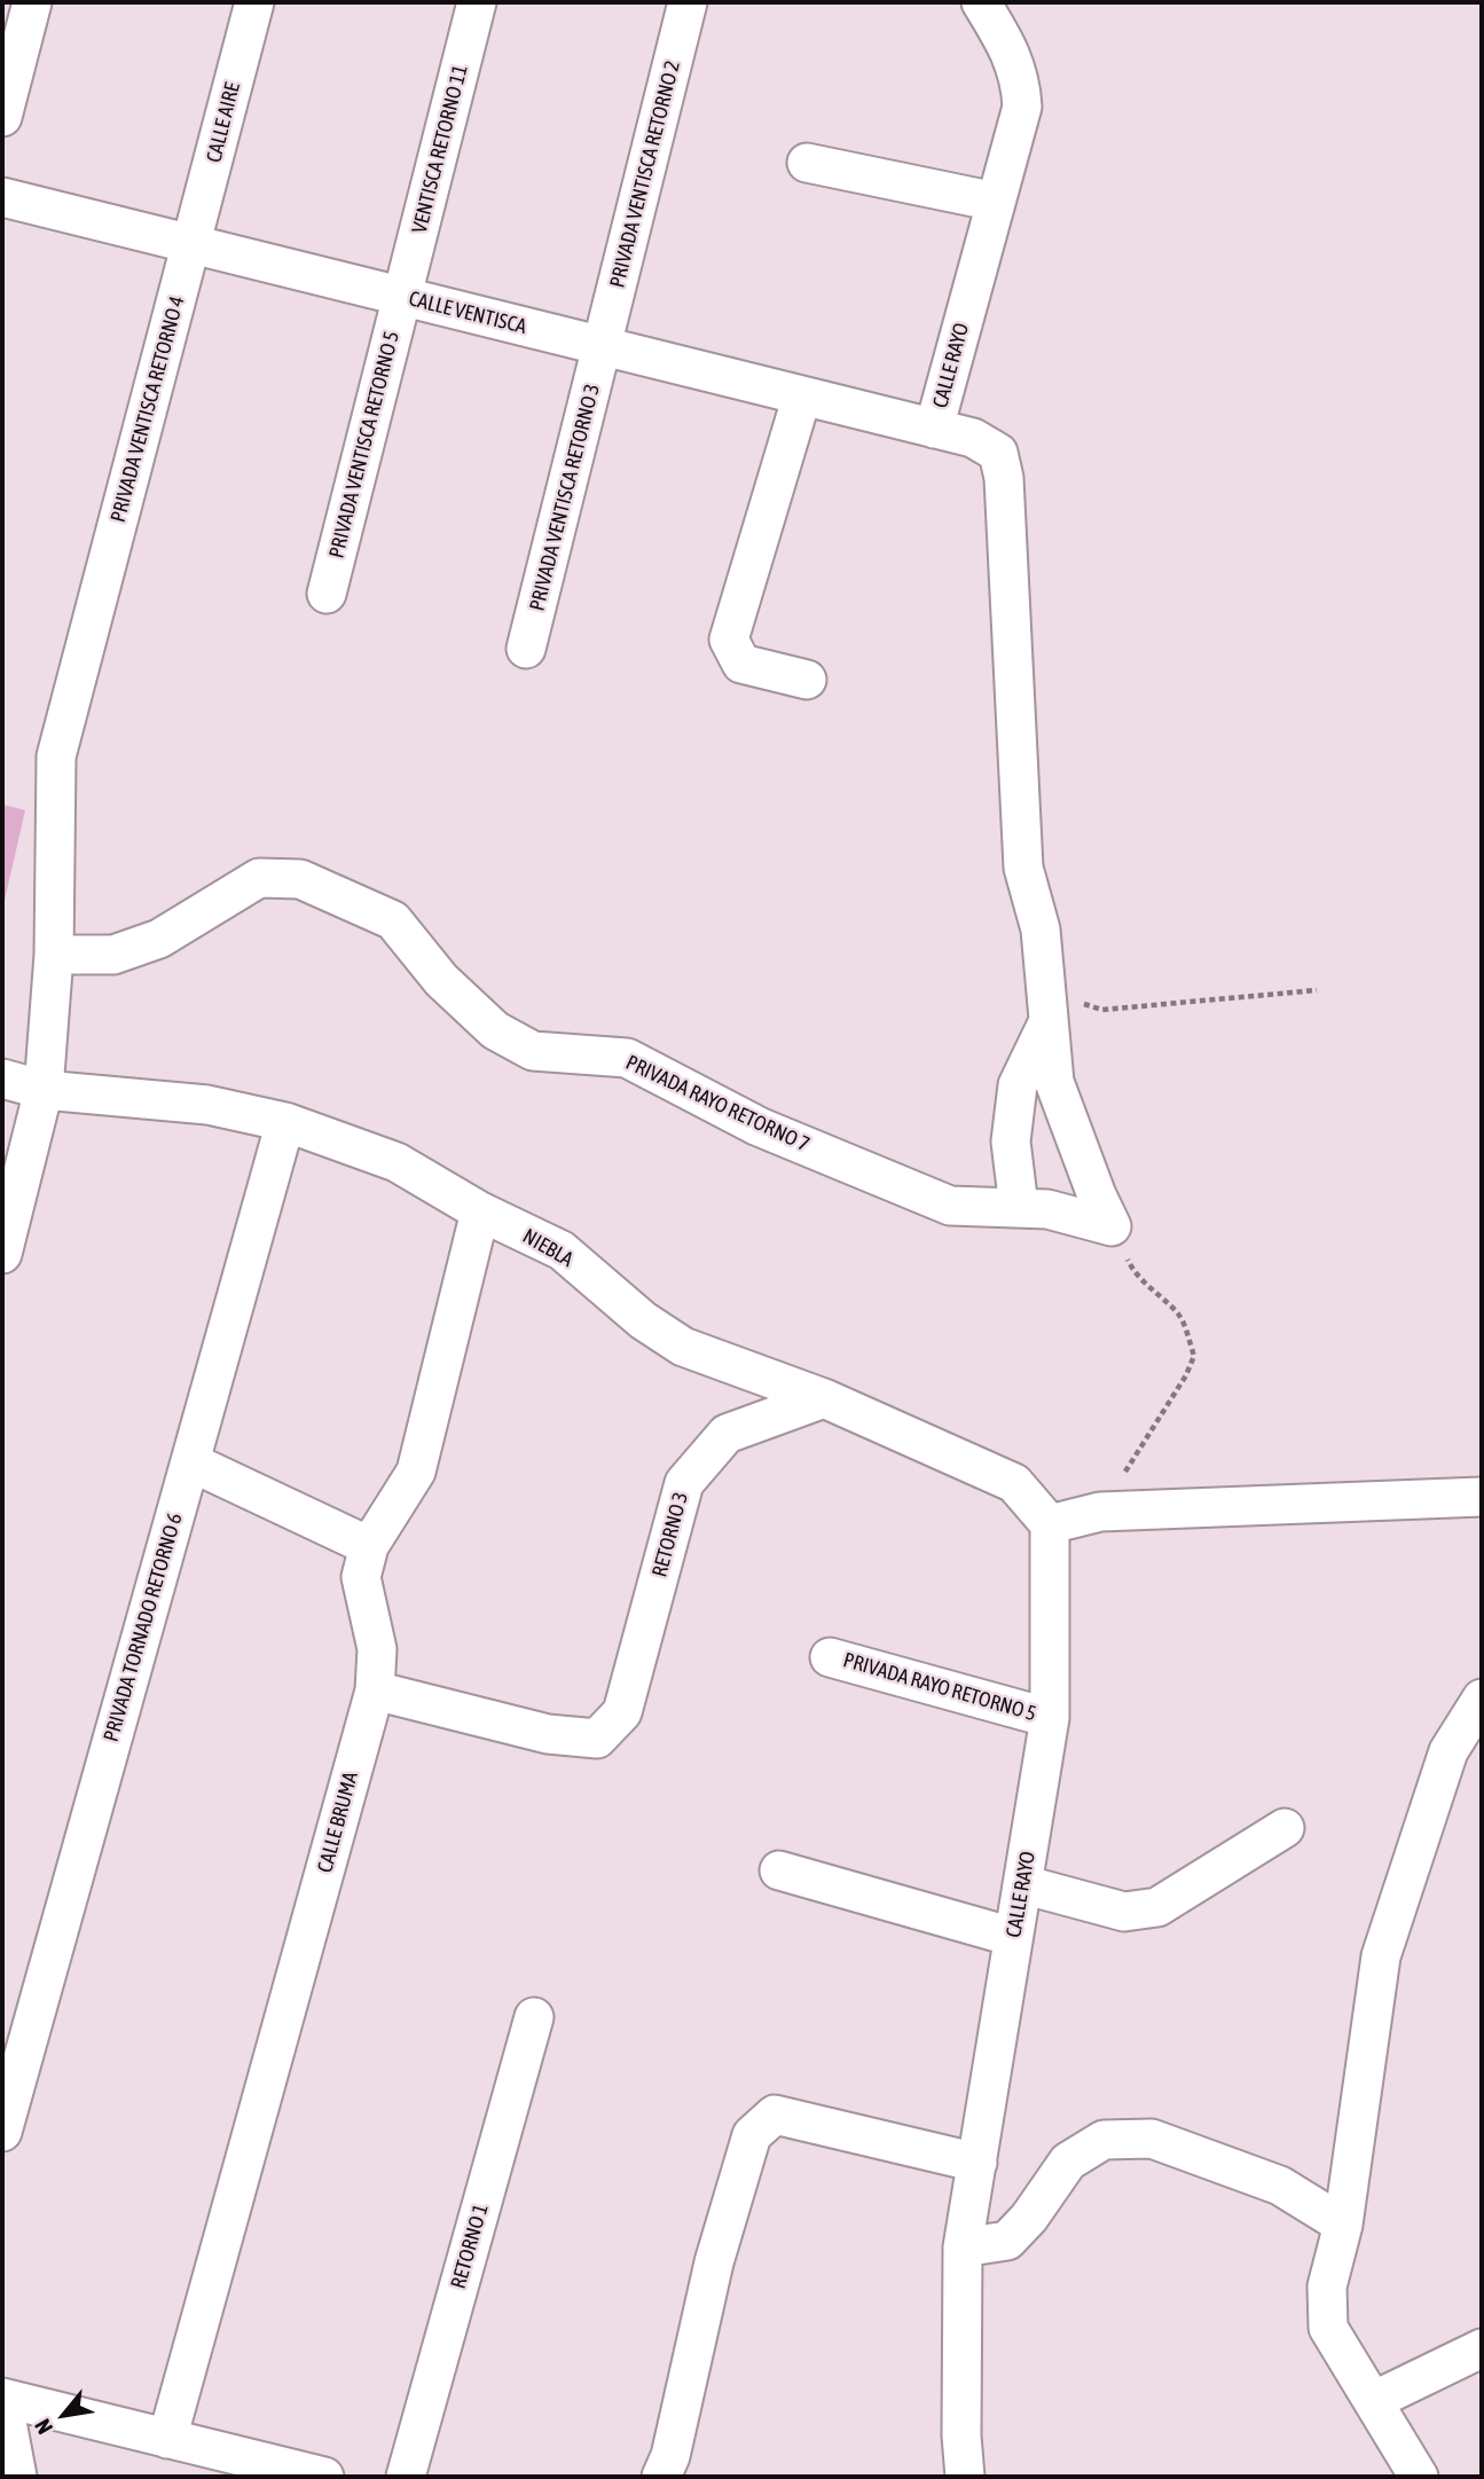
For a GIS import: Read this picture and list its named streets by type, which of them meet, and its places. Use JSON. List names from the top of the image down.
{
  "streets": {
    "street": [
      "CALLE AIRE",
      "VENTISCA RETORNO 11",
      "PRIVADA VENTISCA RETORNO 2",
      "CALLE VENTISCA",
      "CALLE RAYO",
      "PRIVADA VENTISCA RETORNO 4",
      "PRIVADA VENTISCA RETORNO 5",
      "PRIVADA VENTISCA RETORNO 3",
      "PRIVADA RAYO RETORNO 7",
      "NIEBLA",
      "RETORNO 3",
      "PRIVADA TORNADO RETORNO 6",
      "PRIVADA RAYO RETORNO 5",
      "CALLE BRUMA",
      "RETORNO 1"
    ]
  },
  "crossings": [
    ["CALLE AIRE", "CALLE VENTISCA"],
    ["CALLE AIRE", "PRIVADA VENTISCA RETORNO 4"],
    ["VENTISCA RETORNO 11", "CALLE VENTISCA"],
    ["VENTISCA RETORNO 11", "PRIVADA VENTISCA RETORNO 5"],
    ["PRIVADA VENTISCA RETORNO 2", "CALLE VENTISCA"],
    ["PRIVADA VENTISCA RETORNO 2", "PRIVADA VENTISCA RETORNO 3"],
    ["CALLE VENTISCA", "CALLE RAYO"],
    ["CALLE VENTISCA", "PRIVADA VENTISCA RETORNO 4"],
    ["CALLE VENTISCA", "PRIVADA VENTISCA RETORNO 5"],
    ["CALLE VENTISCA", "PRIVADA VENTISCA RETORNO 3"],
    ["CALLE RAYO", "NIEBLA"],
    ["CALLE RAYO", "PRIVADA RAYO RETORNO 5"],
    ["PRIVADA VENTISCA RETORNO 4", "PRIVADA RAYO RETORNO 7"],
    ["PRIVADA VENTISCA RETORNO 4", "NIEBLA"],
    ["NIEBLA", "RETORNO 3"],
    ["NIEBLA", "PRIVADA TORNADO RETORNO 6"],
    ["NIEBLA", "CALLE BRUMA"],
    ["RETORNO 3", "CALLE BRUMA"]
  ],
  "north": "bottom left"
}
